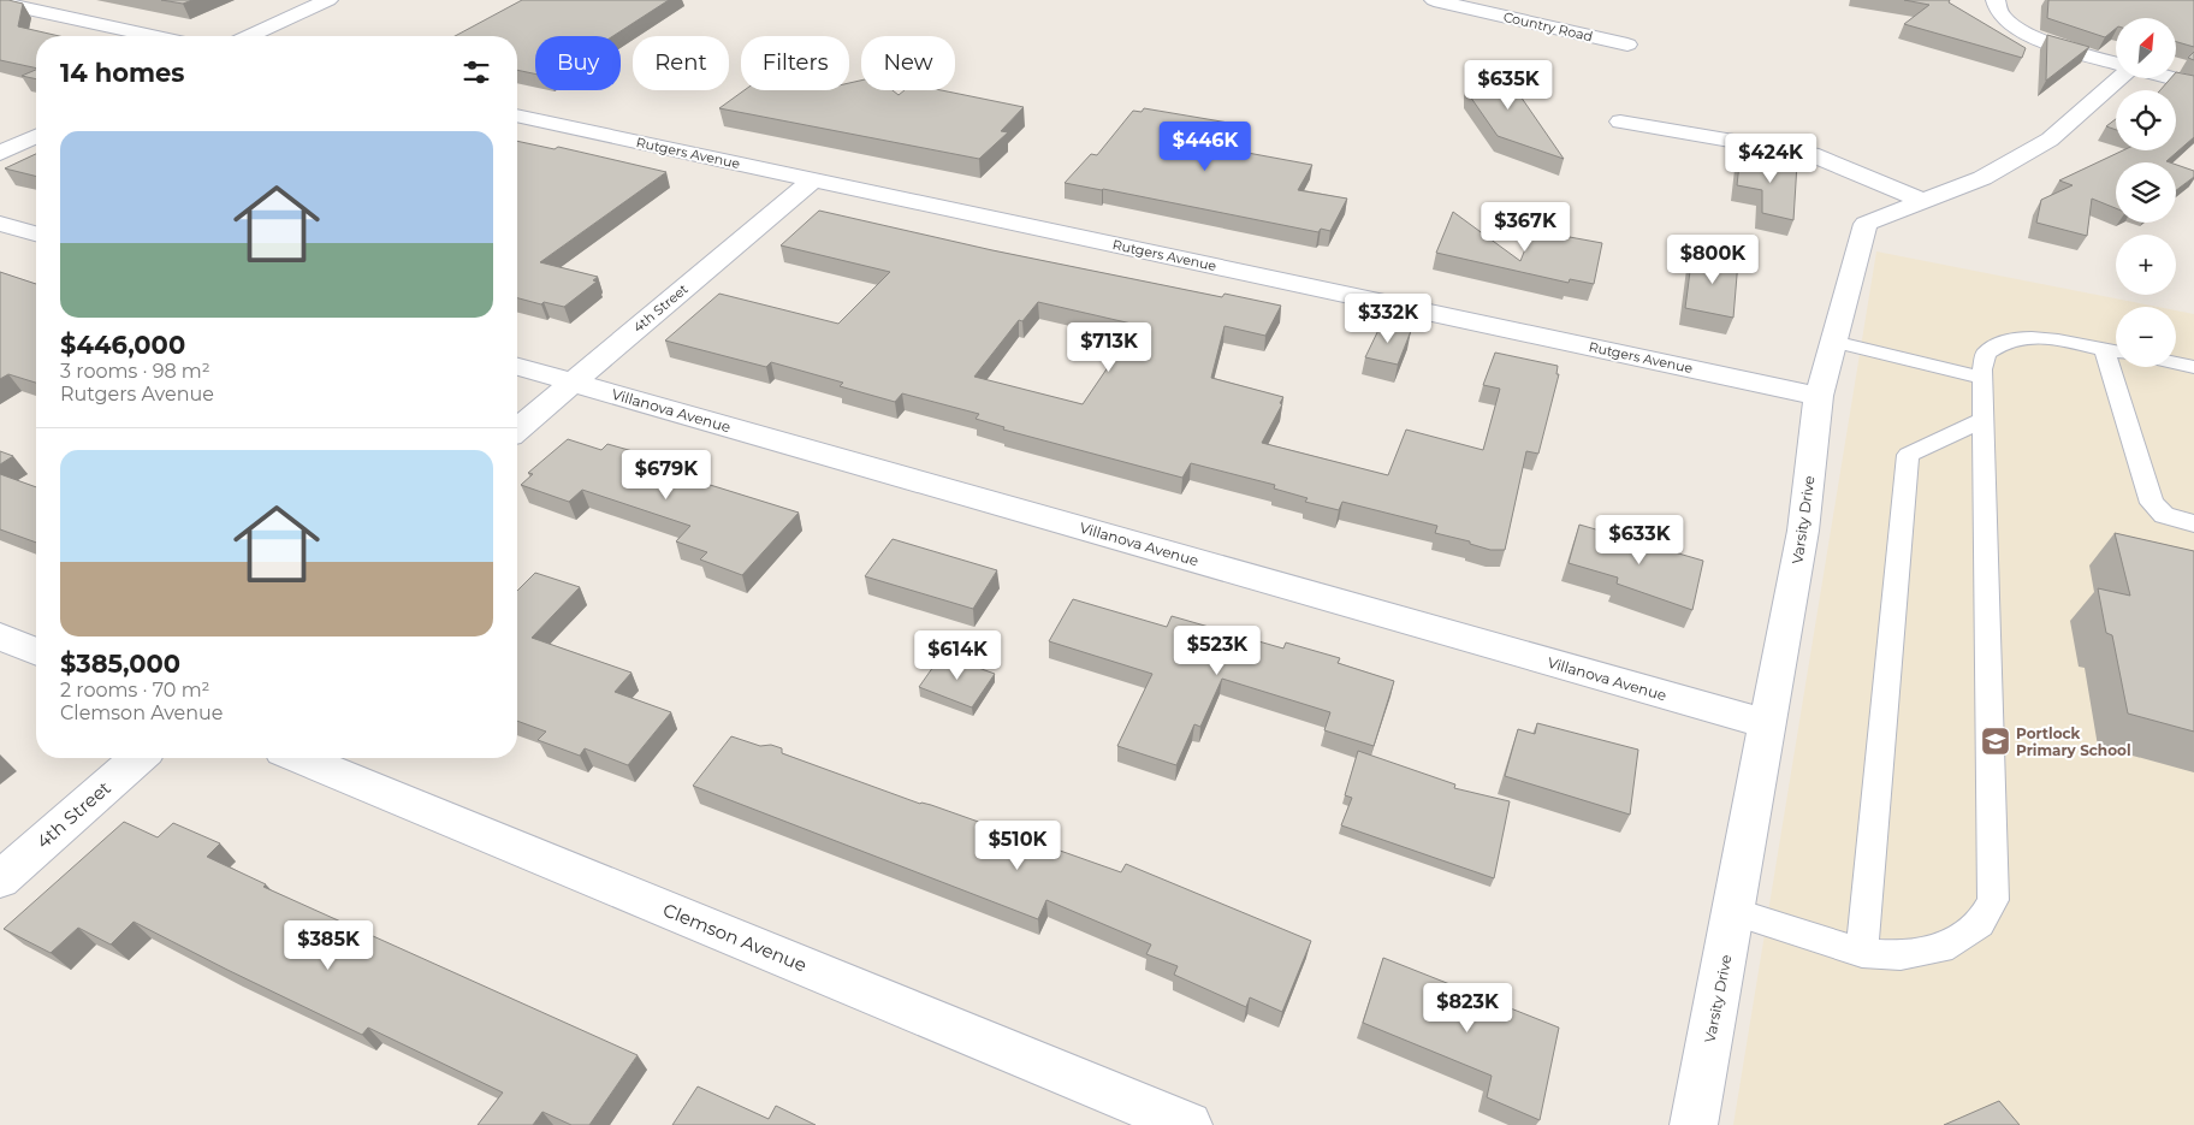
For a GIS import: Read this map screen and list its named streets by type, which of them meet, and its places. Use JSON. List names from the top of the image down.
{
  "streets": {
    "street": [
      "Country Road",
      "Rutgers Avenue",
      "4th Street",
      "Villanova Avenue",
      "Varsity Drive",
      "Clemson Avenue"
    ]
  },
  "crossings": [
    ["Rutgers Avenue", "4th Street"],
    ["Rutgers Avenue", "Varsity Drive"],
    ["4th Street", "Villanova Avenue"],
    ["Villanova Avenue", "Varsity Drive"]
  ],
  "places": {
    "school or university": ["Portlock Primary School"]
  },
  "north": "top right",
  "page": {
    "map_buttons": ["+", "−"],
    "chip": [
      "Buy",
      "Rent",
      "Filters",
      "New"
    ],
    "heading": "14 homes",
    "price": [
      "$635K",
      "$446K",
      "$424K",
      "$367K",
      "$800K",
      "$332K",
      "$713K",
      "$679K",
      "$633K",
      "$523K",
      "$614K",
      "$510K",
      "$385K",
      "$823K"
    ],
    "list": [
      {
        "name": "$446,000",
        "note": "3 rooms · 98 m² · Rutgers Avenue"
      },
      {
        "name": "$385,000",
        "note": "2 rooms · 70 m² · Clemson Avenue"
      }
    ]
  }
}
